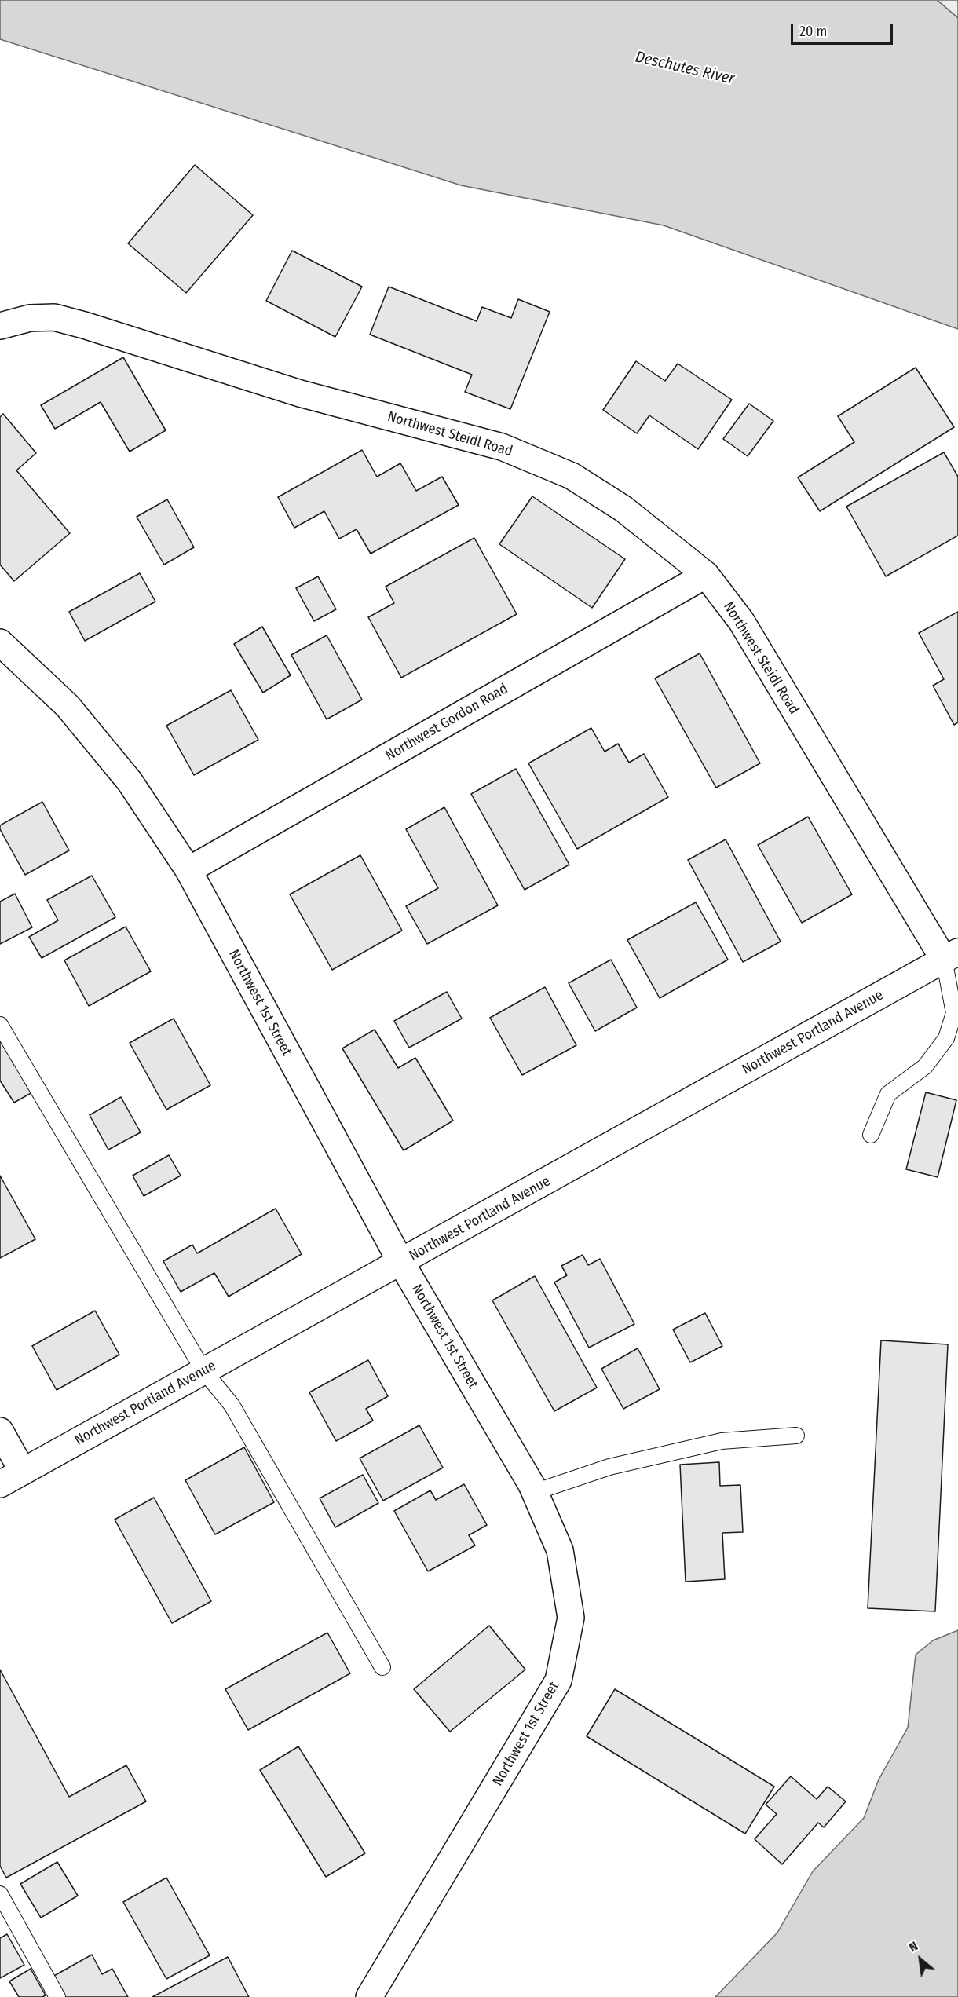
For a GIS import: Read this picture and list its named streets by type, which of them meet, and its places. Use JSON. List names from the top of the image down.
{
  "streets": {
    "street": [
      "Northwest Steidl Road",
      "Northwest Gordon Road",
      "Northwest 1st Street",
      "Northwest Portland Avenue"
    ]
  },
  "crossings": [
    ["Northwest Steidl Road", "Northwest Gordon Road"],
    ["Northwest Steidl Road", "Northwest Portland Avenue"],
    ["Northwest Gordon Road", "Northwest 1st Street"],
    ["Northwest 1st Street", "Northwest Portland Avenue"]
  ],
  "water": ["Deschutes River"],
  "scale_bar": "20 m",
  "north": "top left"
}
